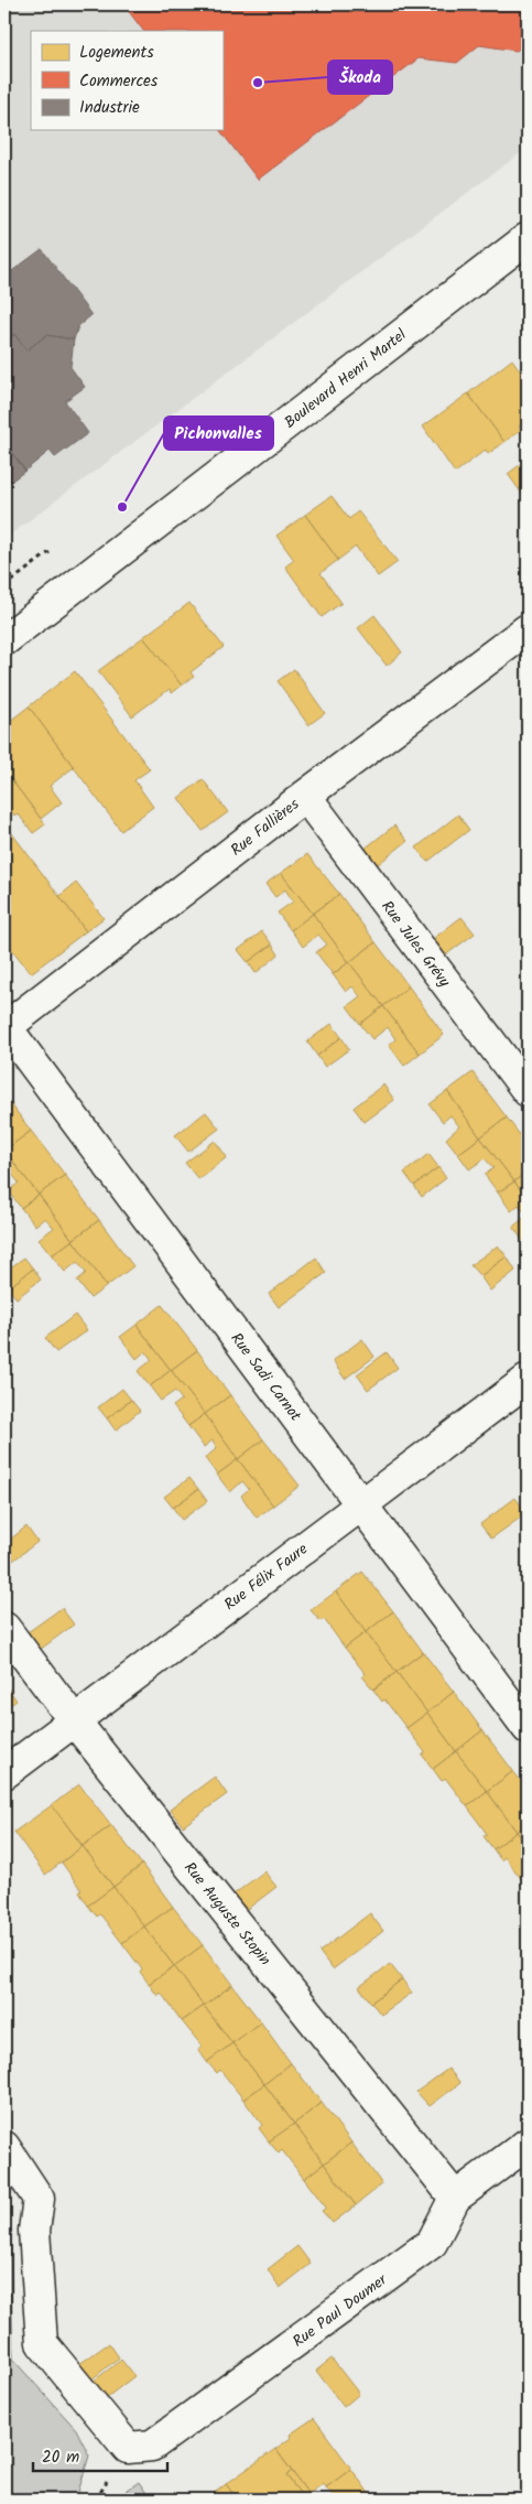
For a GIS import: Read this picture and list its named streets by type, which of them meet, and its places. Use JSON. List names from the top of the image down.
{
  "streets": {
    "street": [
      "Boulevard Henri Martel",
      "Rue Fallières",
      "Rue Jules Grévy",
      "Rue Sadi Carnot",
      "Rue Félix Faure",
      "Rue Auguste Stopin",
      "Rue Paul Doumer"
    ]
  },
  "crossings": [
    ["Rue Fallières", "Rue Jules Grévy"],
    ["Rue Fallières", "Rue Sadi Carnot"],
    ["Rue Sadi Carnot", "Rue Félix Faure"],
    ["Rue Félix Faure", "Rue Auguste Stopin"],
    ["Rue Auguste Stopin", "Rue Paul Doumer"]
  ],
  "places": ["Škoda", "Pichonvalles"],
  "legend": ["Logements", "Commerces", "Industrie"],
  "scale_bar": "20 m"
}
